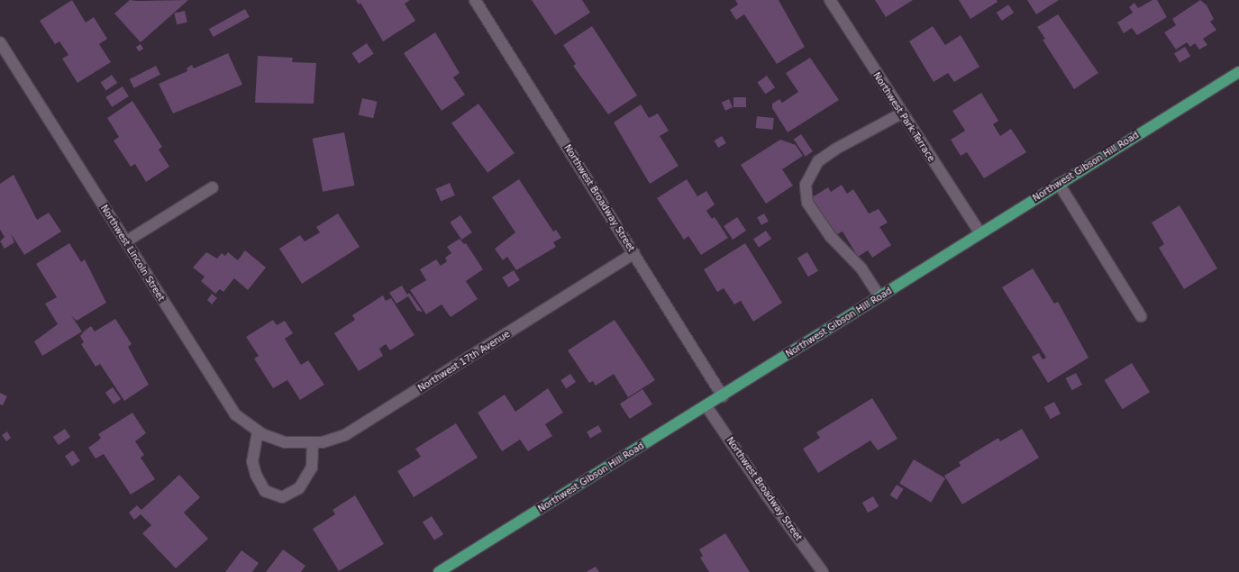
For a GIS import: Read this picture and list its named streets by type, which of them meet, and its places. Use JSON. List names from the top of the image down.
{
  "streets": {
    "main road": ["Northwest Gibson Hill Road"],
    "street": [
      "Northwest Park Terrace",
      "Northwest Broadway Street",
      "Northwest Lincoln Street",
      "Northwest 17th Avenue"
    ]
  },
  "crossings": [
    ["Northwest Park Terrace", "Northwest Gibson Hill Road"],
    ["Northwest Gibson Hill Road", "Northwest Broadway Street"],
    ["Northwest Broadway Street", "Northwest 17th Avenue"],
    ["Northwest Lincoln Street", "Northwest 17th Avenue"]
  ]
}
